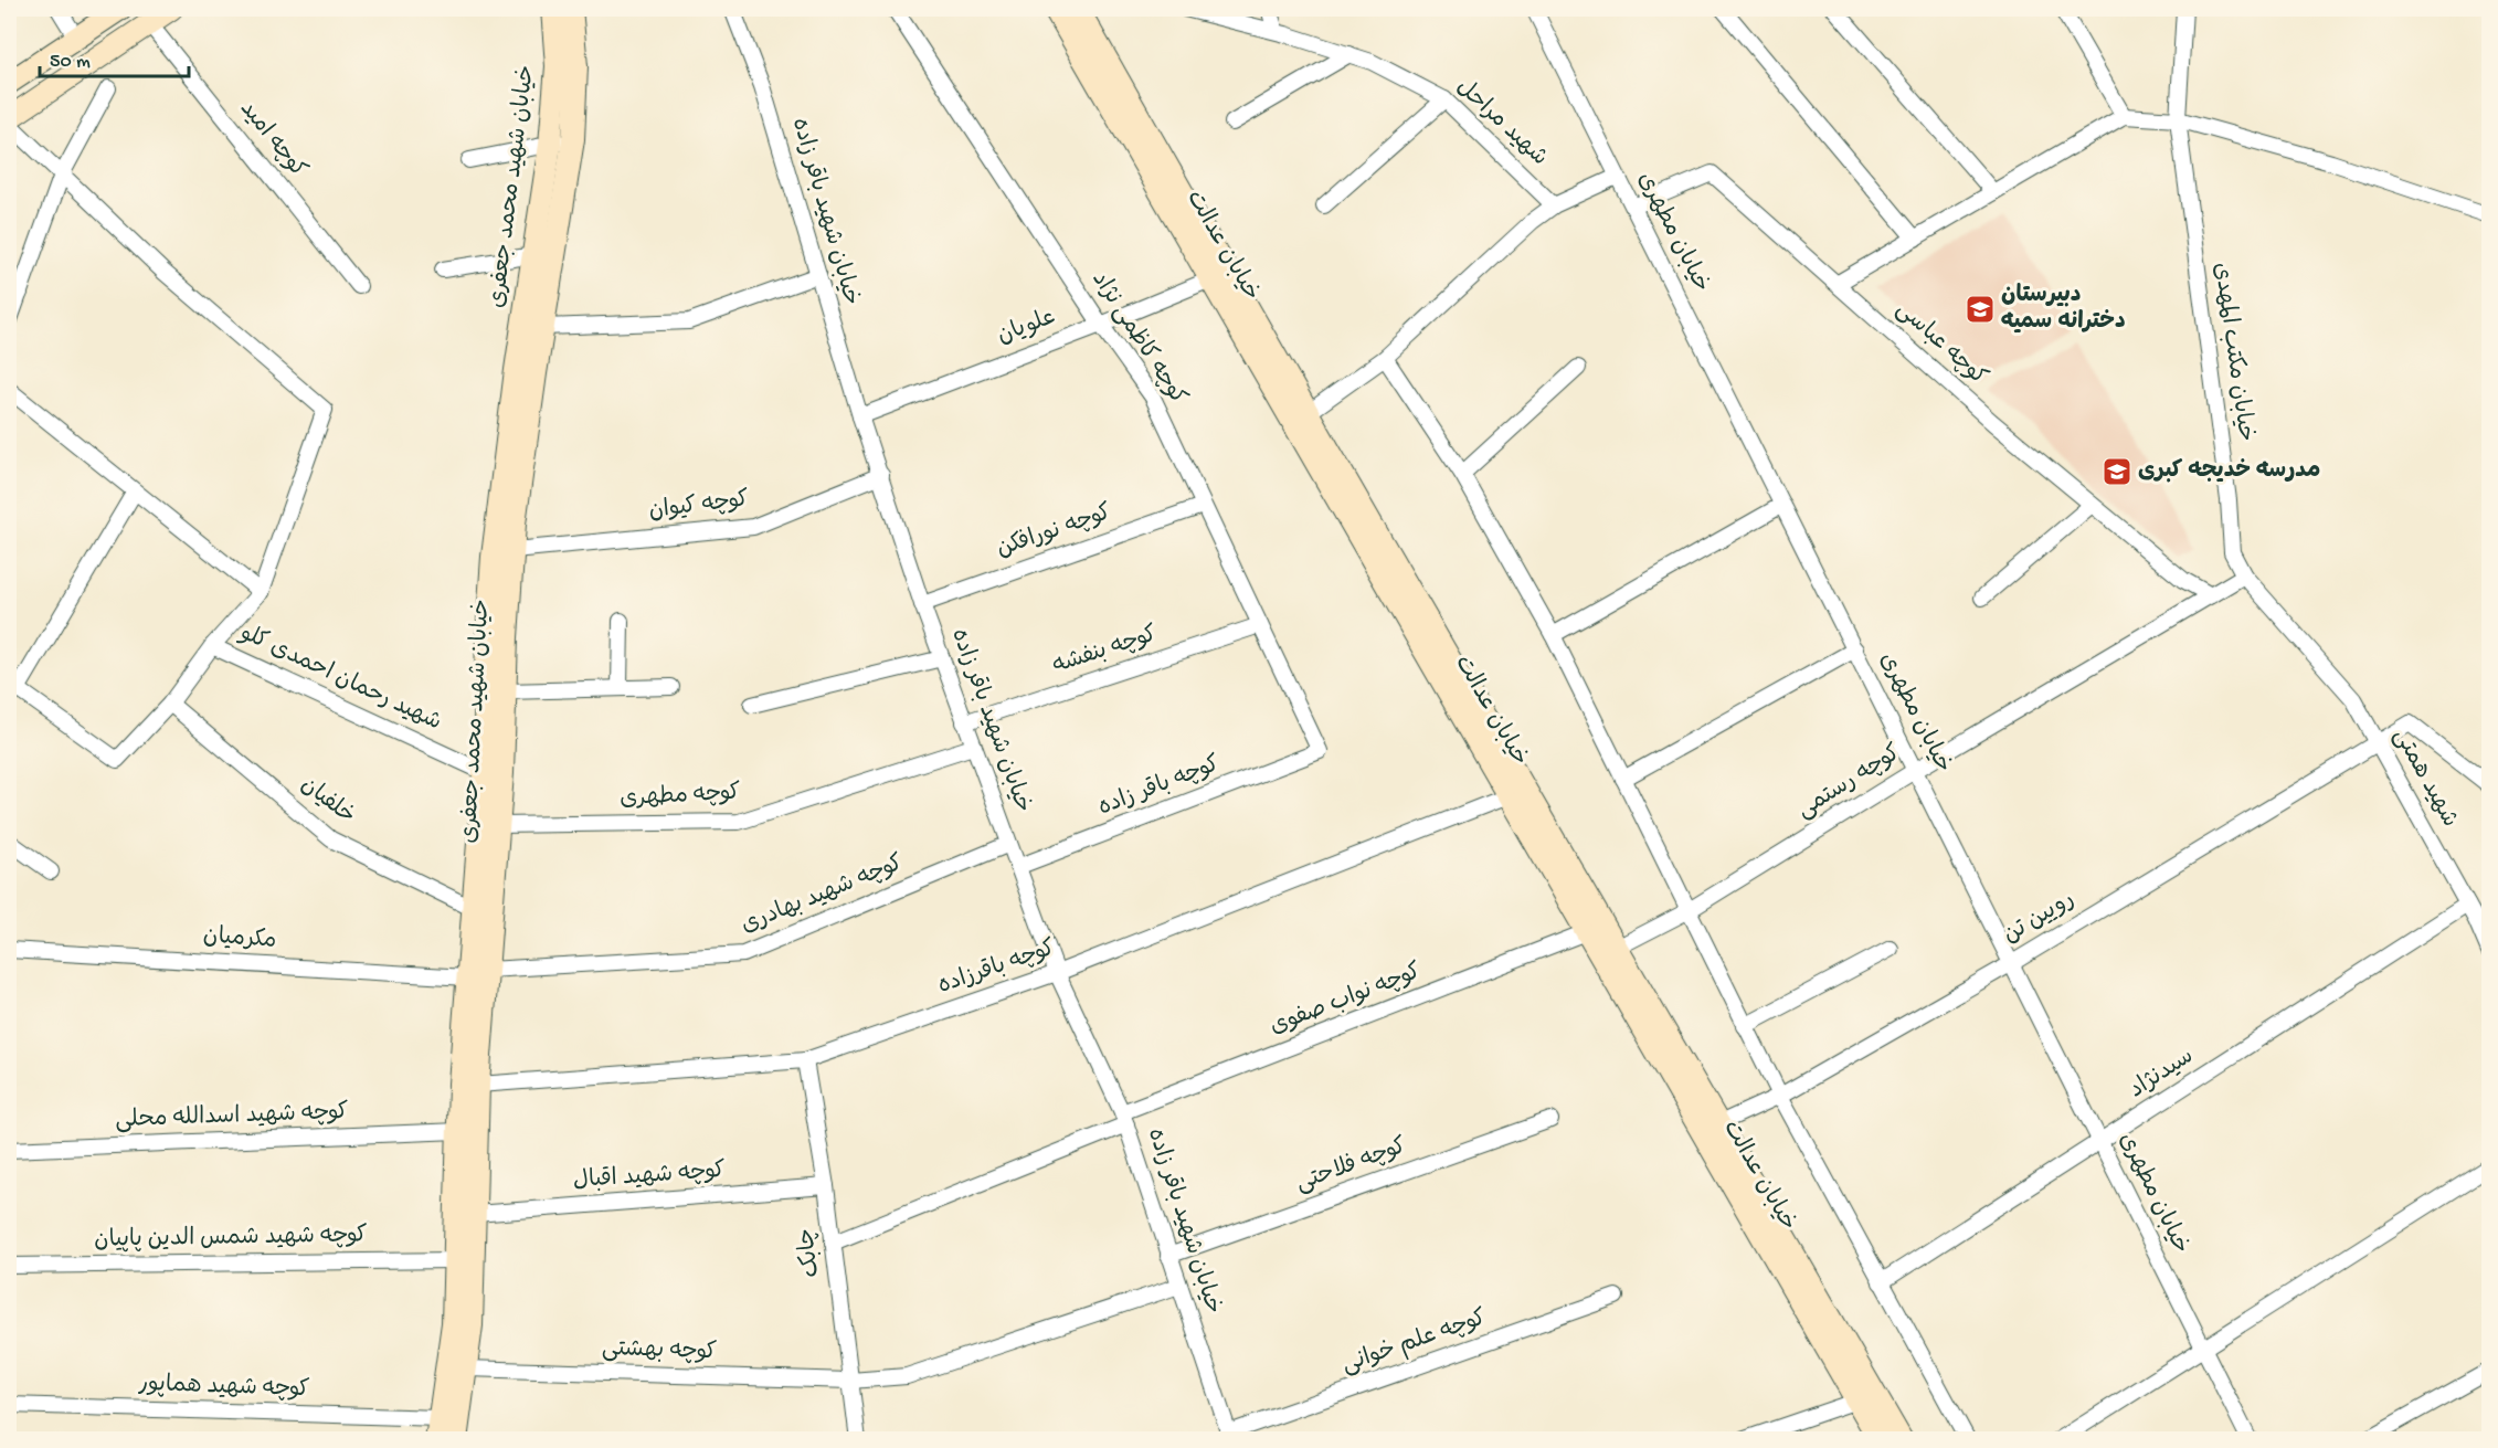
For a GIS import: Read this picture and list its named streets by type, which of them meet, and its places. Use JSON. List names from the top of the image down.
{
  "streets": {
    "main road": ["خیابان شهید محمد جعفری", "خیابان عدالت"],
    "street": [
      "شهید مراحل",
      "کوچه امید",
      "خیابان شهید باقر زاده",
      "خیابان مطهری",
      "علویان",
      "کوچه کاظمی نژاد",
      "کوچه عباسی",
      "خیابان مکتب المهدی",
      "کوچه کیوان",
      "کوچه نورافکن",
      "کوچه بنفشه",
      "شهید رحمان احمدی کلو",
      "شهید همتی",
      "کوچه رستمی",
      "کوچه باقر زاده",
      "کوچه مطهری",
      "خلفیان",
      "کوچه شهید بهادری",
      "رویین تن",
      "مکرمیان",
      "کوچه باقرزاده",
      "کوچه نواب صفوی",
      "سیدنژاد",
      "کوچه شهید اسدالله محلی",
      "کوچه فلاحتی",
      "کوچه شهید اقبال",
      "کوچه شهید شمس الدین پاپیان",
      "چابک",
      "کوچه علم خوانی",
      "کوچه بهشتی",
      "کوچه شهید هماپور"
    ]
  },
  "crossings": [
    ["خیابان شهید محمد جعفری", "کوچه کیوان"],
    ["خیابان شهید محمد جعفری", "شهید رحمان احمدی کلو"],
    ["خیابان شهید محمد جعفری", "کوچه مطهری"],
    ["خیابان شهید محمد جعفری", "خلفیان"],
    ["خیابان شهید محمد جعفری", "کوچه شهید بهادری"],
    ["خیابان شهید محمد جعفری", "مکرمیان"],
    ["خیابان شهید محمد جعفری", "کوچه باقرزاده"],
    ["خیابان شهید محمد جعفری", "کوچه شهید اسدالله محلی"],
    ["خیابان شهید محمد جعفری", "کوچه شهید اقبال"],
    ["خیابان شهید محمد جعفری", "کوچه شهید شمس الدین پاپیان"],
    ["خیابان شهید محمد جعفری", "کوچه بهشتی"],
    ["خیابان شهید محمد جعفری", "کوچه شهید هماپور"],
    ["خیابان شهید باقر زاده", "علویان"],
    ["خیابان شهید باقر زاده", "کوچه کیوان"],
    ["خیابان شهید باقر زاده", "کوچه نورافکن"],
    ["خیابان شهید باقر زاده", "کوچه بنفشه"],
    ["خیابان شهید باقر زاده", "کوچه باقر زاده"],
    ["خیابان شهید باقر زاده", "کوچه مطهری"],
    ["خیابان شهید باقر زاده", "کوچه شهید بهادری"],
    ["خیابان شهید باقر زاده", "کوچه باقرزاده"],
    ["خیابان شهید باقر زاده", "کوچه نواب صفوی"],
    ["خیابان شهید باقر زاده", "کوچه فلاحتی"],
    ["خیابان شهید باقر زاده", "کوچه علم خوانی"],
    ["خیابان شهید باقر زاده", "کوچه بهشتی"],
    ["خیابان مطهری", "کوچه عباسی"],
    ["خیابان مطهری", "کوچه رستمی"],
    ["خیابان مطهری", "رویین تن"],
    ["خیابان مطهری", "سیدنژاد"],
    ["خیابان عدالت", "علویان"],
    ["خیابان عدالت", "کوچه رستمی"],
    ["خیابان عدالت", "رویین تن"],
    ["خیابان عدالت", "کوچه باقرزاده"],
    ["خیابان عدالت", "کوچه نواب صفوی"],
    ["علویان", "کوچه کاظمی نژاد"],
    ["کوچه کاظمی نژاد", "کوچه نورافکن"],
    ["کوچه کاظمی نژاد", "کوچه بنفشه"],
    ["کوچه کاظمی نژاد", "کوچه باقر زاده"],
    ["کوچه عباسی", "کوچه رستمی"],
    ["خیابان مکتب المهدی", "شهید همتی"],
    ["خیابان مکتب المهدی", "کوچه رستمی"],
    ["شهید همتی", "رویین تن"],
    ["شهید همتی", "سیدنژاد"],
    ["کوچه شهید بهادری", "مکرمیان"],
    ["کوچه باقرزاده", "چابک"],
    ["کوچه نواب صفوی", "چابک"],
    ["کوچه شهید اقبال", "چابک"],
    ["چابک", "کوچه بهشتی"]
  ],
  "places": {
    "school or university": ["دبیرستان دخترانه سمیه", "مدرسه خدیجه کبری"]
  },
  "scale_bar": "50 m"
}
